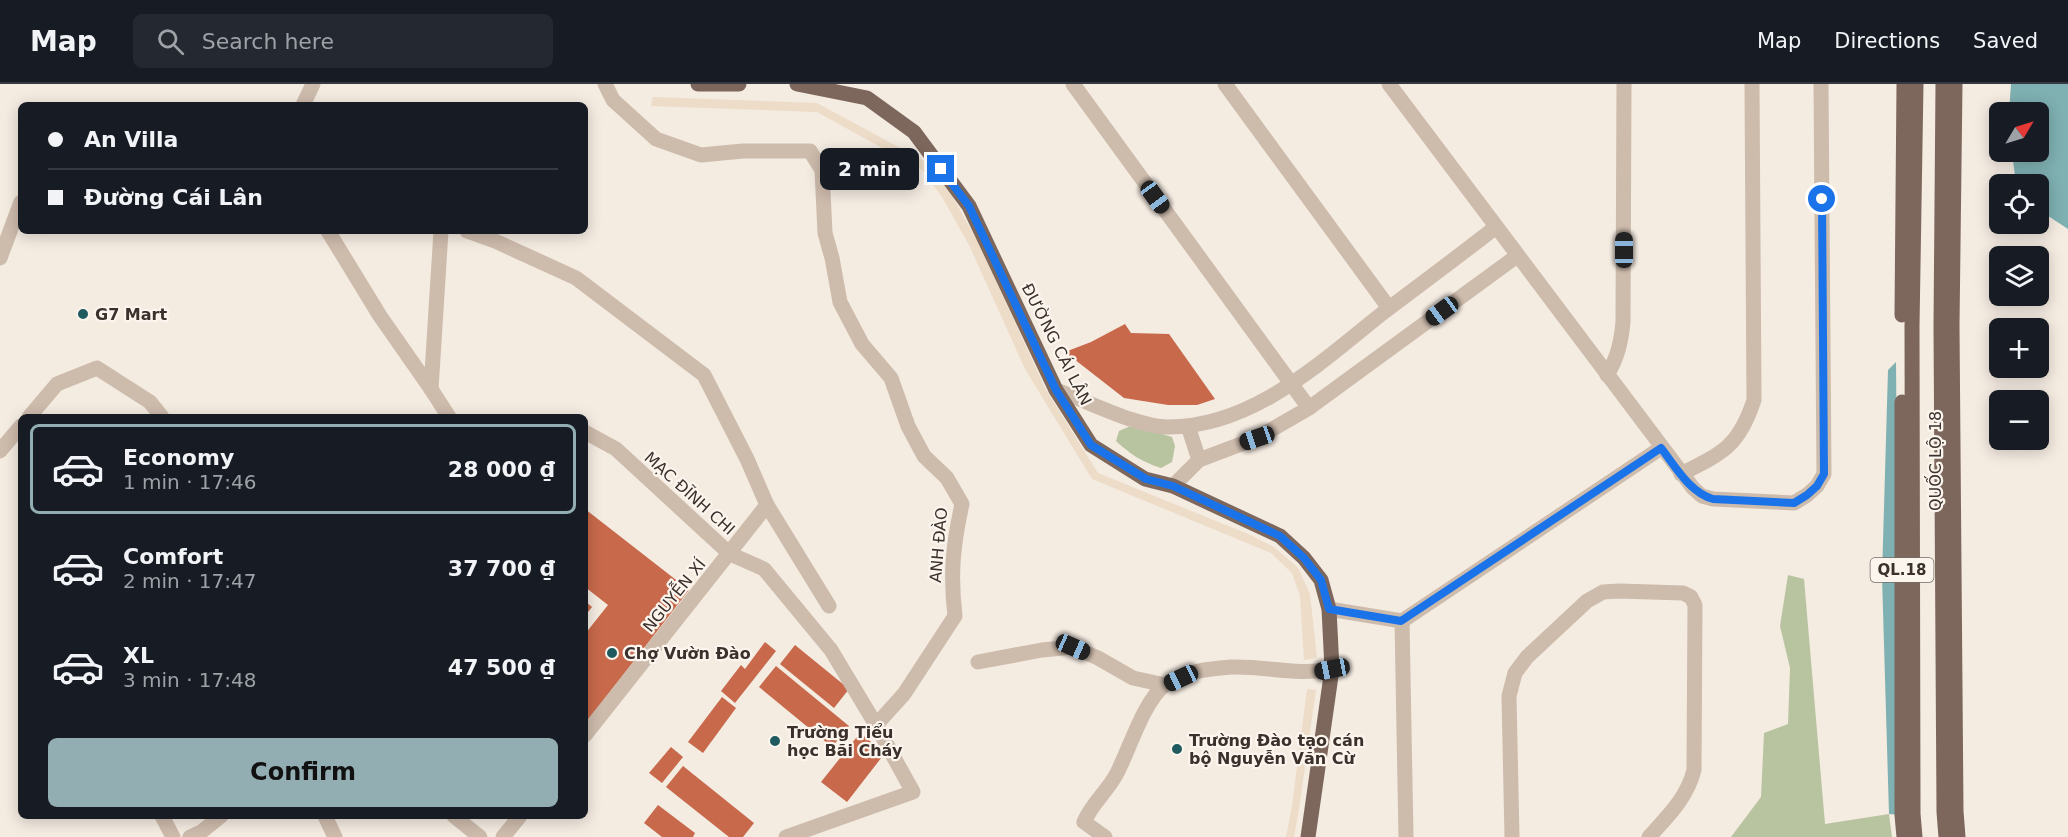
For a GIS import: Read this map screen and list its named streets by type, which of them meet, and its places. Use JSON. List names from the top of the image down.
{
  "streets": {
    "main road": ["ĐƯỜNG CÁI LÂN", "QUỐC LỘ 18", "QL.18"],
    "street": ["MẠC ĐĨNH CHI", "ANH ĐÀO", "NGUYỄN XÍ"]
  },
  "crossings": [
    ["MẠC ĐĨNH CHI", "ANH ĐÀO"],
    ["MẠC ĐĨNH CHI", "NGUYỄN XÍ"]
  ],
  "places": [
    "G7 Mart",
    "Chợ Vườn Đào",
    "Trường Tiểu học Bãi Cháy",
    "Trường Đào tạo cán bộ Nguyễn Văn Cừ"
  ],
  "north": "top right",
  "page": {
    "header": "Map",
    "search": "Search here",
    "nav": ["Map", "Directions", "Saved"],
    "map_buttons": ["+", "−"],
    "banner": ["An Villa", "Đường Cái Lân"],
    "bubble": "2 min",
    "list": [
      {
        "name": "Economy",
        "note": "1 min · 17:46",
        "value": "28 000 ₫"
      },
      {
        "name": "Comfort",
        "note": "2 min · 17:47",
        "value": "37 700 ₫"
      },
      {
        "name": "XL",
        "note": "3 min · 17:48",
        "value": "47 500 ₫"
      }
    ],
    "buttons": "Confirm"
  }
}
